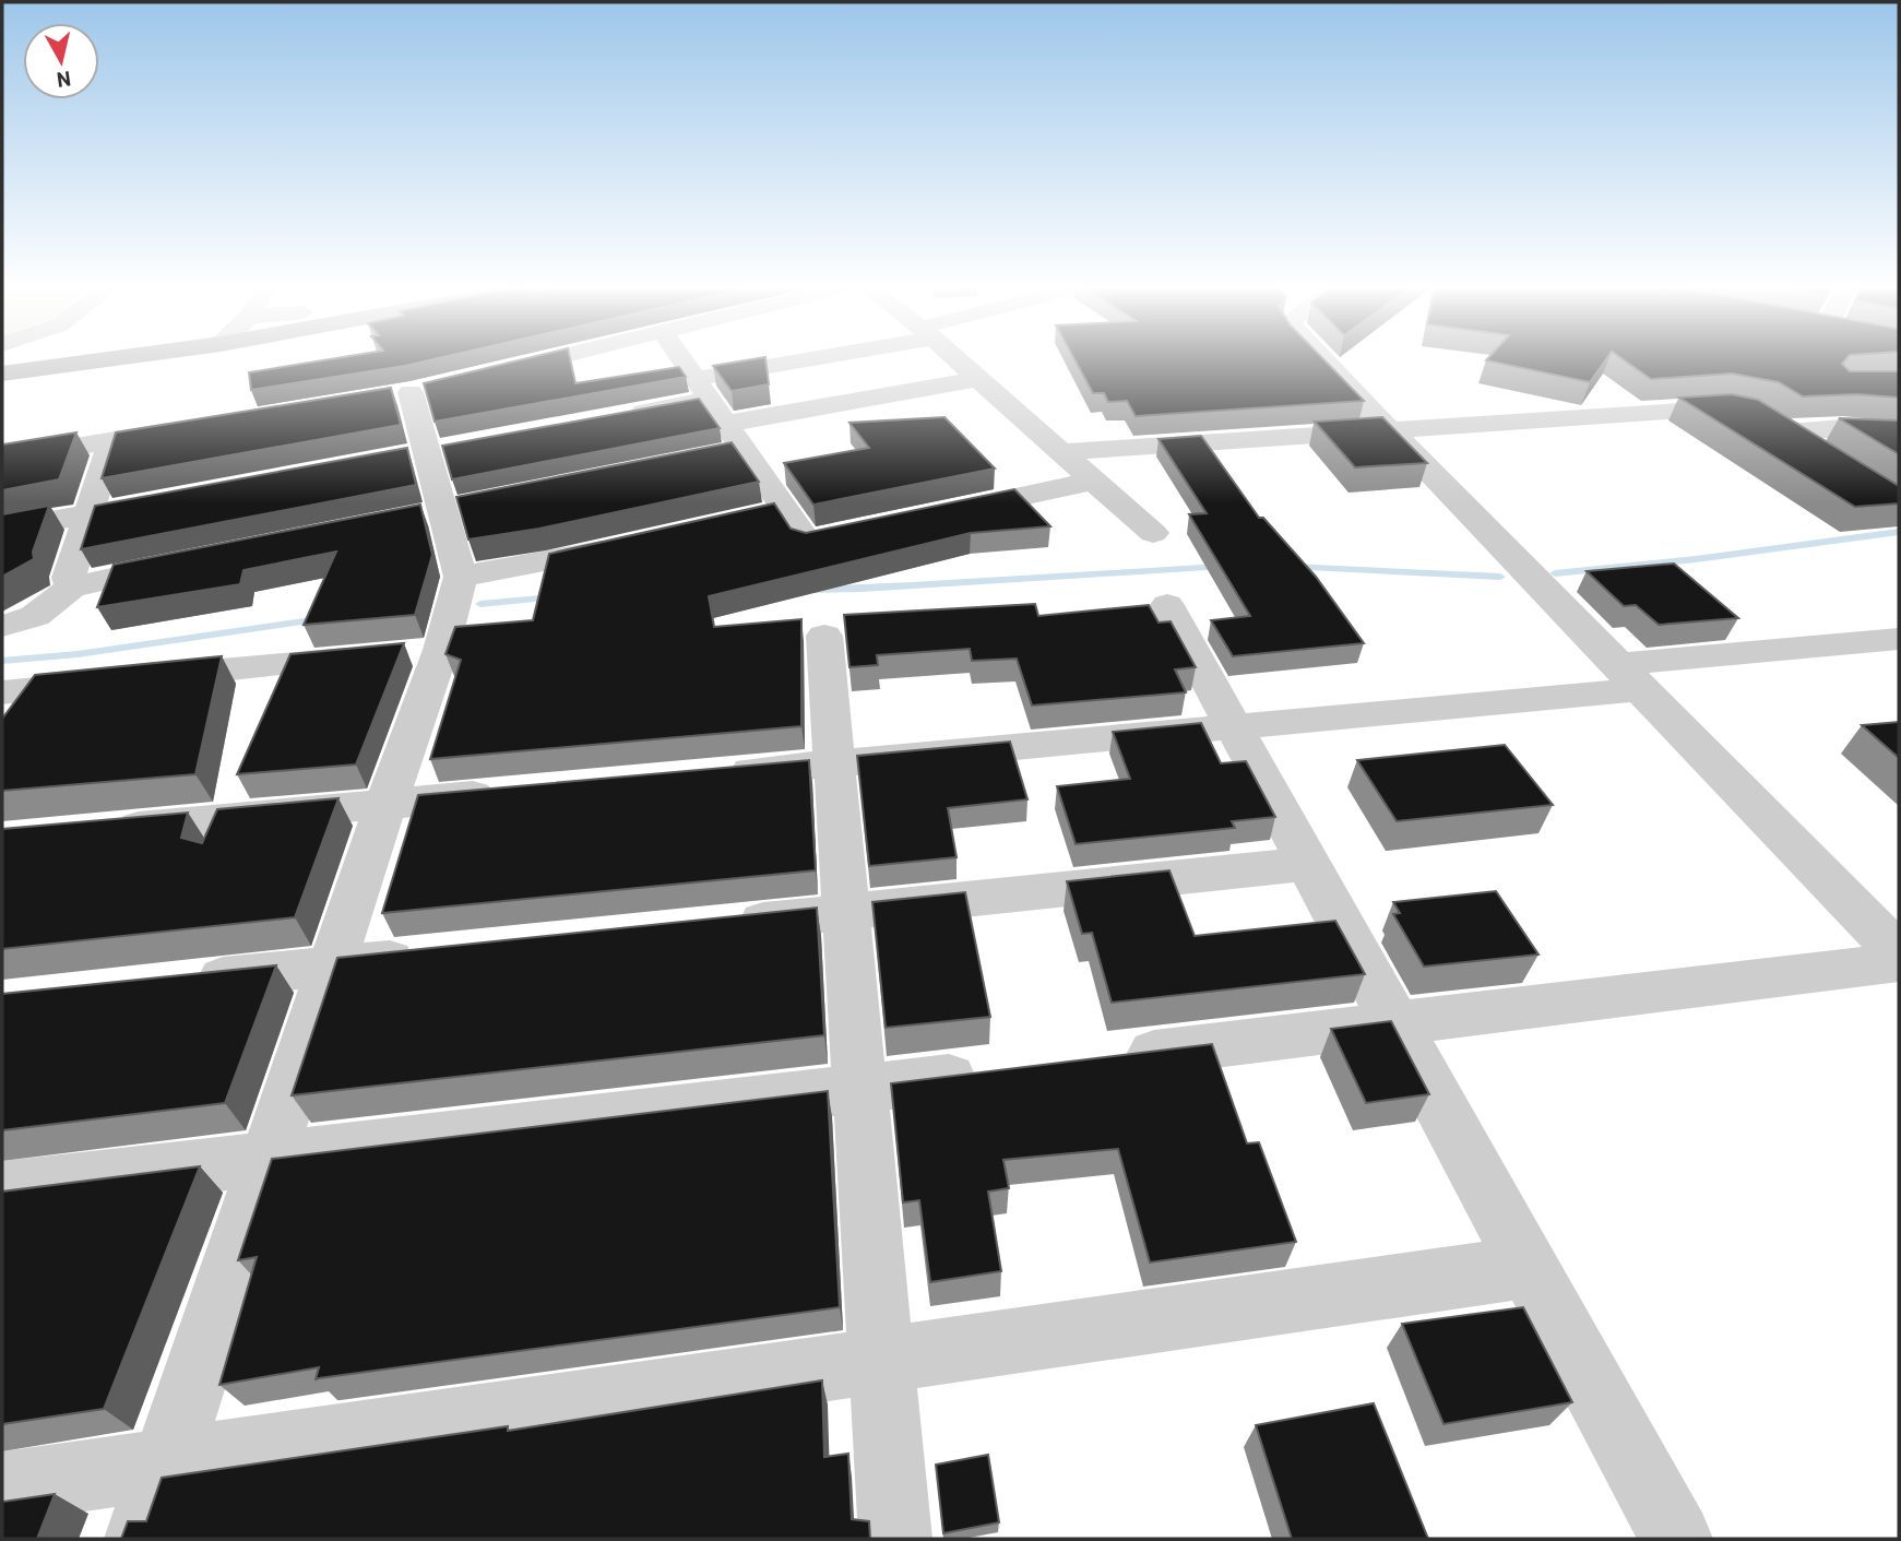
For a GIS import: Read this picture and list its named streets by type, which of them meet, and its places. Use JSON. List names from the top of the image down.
{
  "north": "bottom"
}
